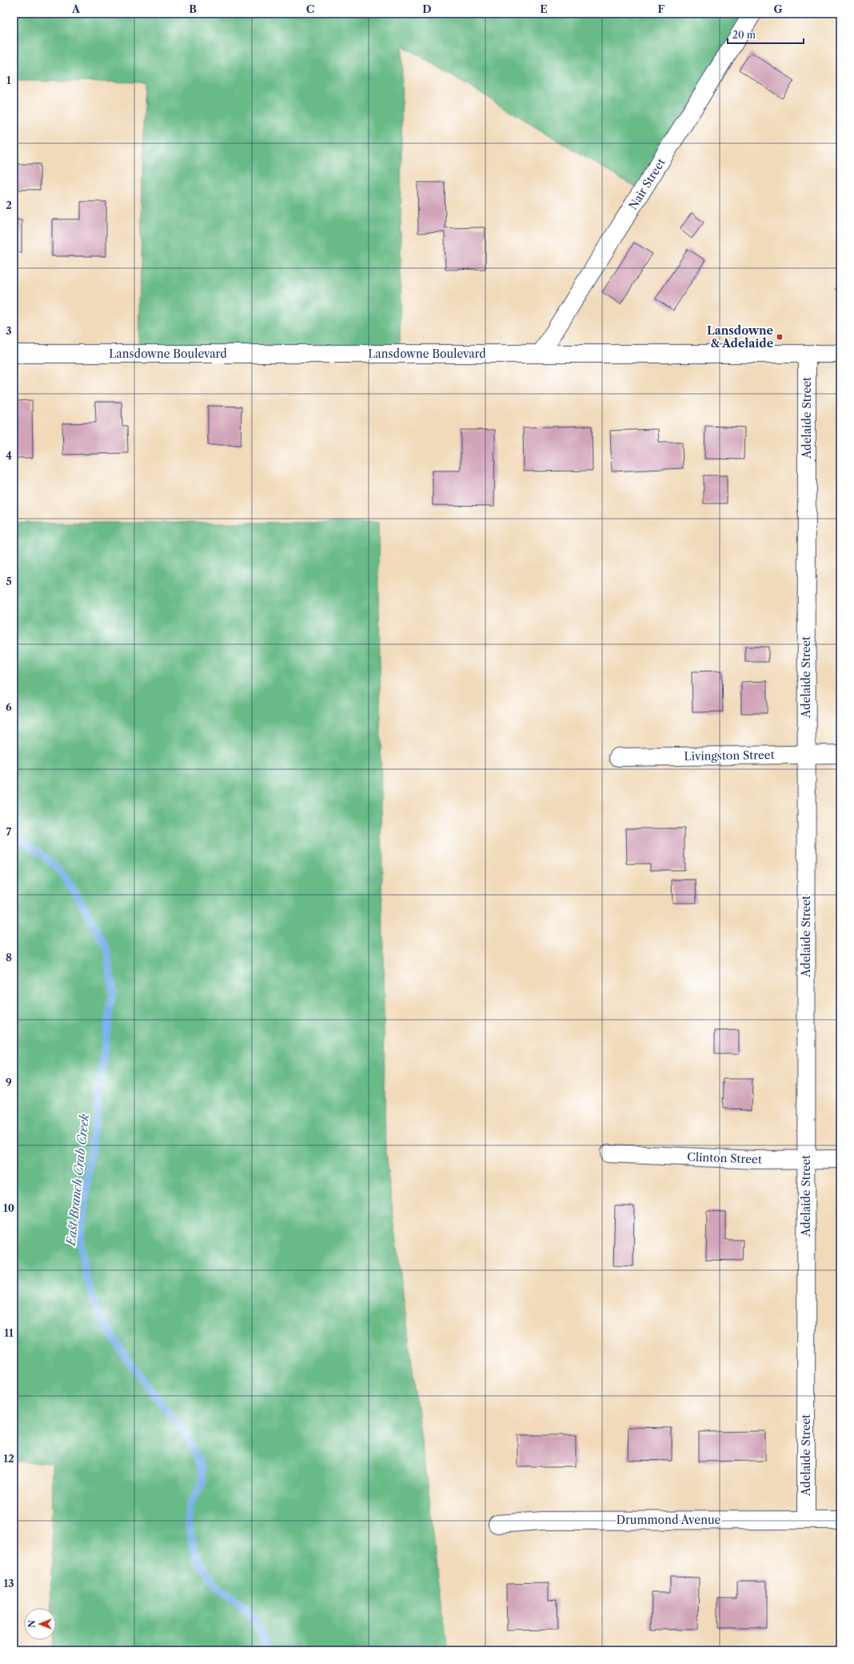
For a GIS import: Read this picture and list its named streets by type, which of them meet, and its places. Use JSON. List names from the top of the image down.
{
  "streets": {
    "street": [
      "Nair Street",
      "Lansdowne Boulevard",
      "Adelaide Street",
      "Livingston Street",
      "Clinton Street",
      "Drummond Avenue"
    ]
  },
  "crossings": [
    ["Nair Street", "Lansdowne Boulevard"],
    ["Lansdowne Boulevard", "Adelaide Street"],
    ["Adelaide Street", "Livingston Street"],
    ["Adelaide Street", "Clinton Street"],
    ["Adelaide Street", "Drummond Avenue"]
  ],
  "water": ["East Branch Crab Creek"],
  "places": {
    "transit": ["Lansdowne & Adelaide"]
  },
  "scale_bar": "20 m",
  "north": "left",
  "grid": {
    "columns": [
      "A",
      "B",
      "C",
      "D",
      "E",
      "F",
      "G"
    ],
    "rows": [
      "1",
      "2",
      "3",
      "4",
      "5",
      "6",
      "7",
      "8",
      "9",
      "10",
      "11",
      "12",
      "13"
    ]
  }
}
